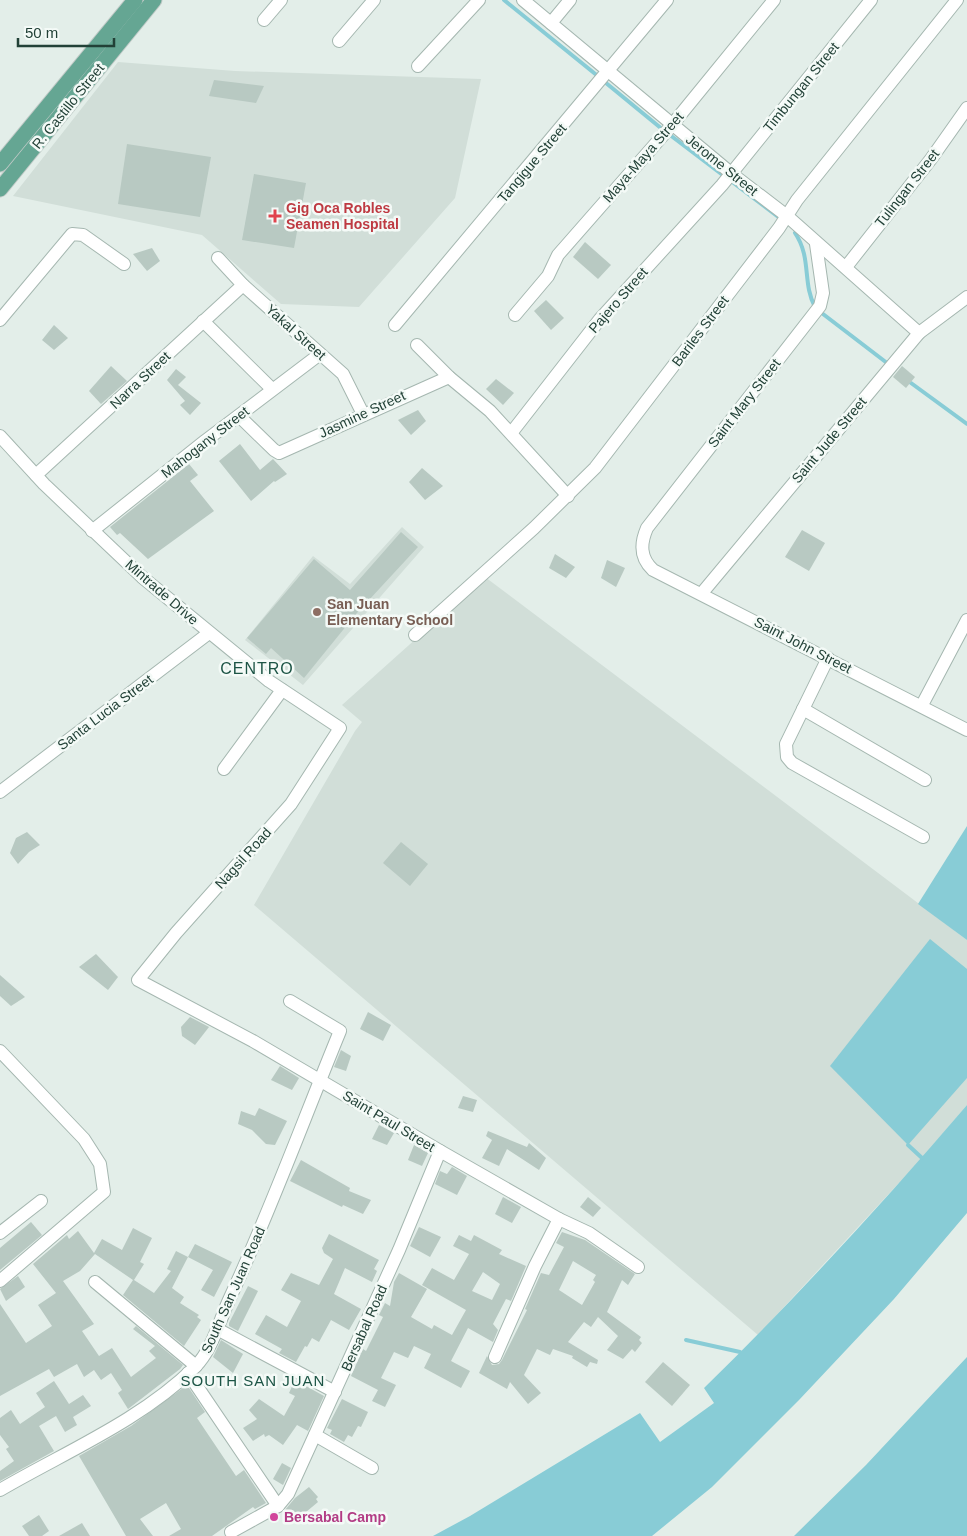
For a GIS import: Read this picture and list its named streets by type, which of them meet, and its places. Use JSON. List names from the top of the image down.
{
  "streets": {
    "main road": ["R. Castillo Street"],
    "street": [
      "Timbungan Street",
      "Maya-Maya Street",
      "Tangigue Street",
      "Jerome Street",
      "Tulingan Street",
      "Pajero Street",
      "Bariles Street",
      "Yakal Street",
      "Narra Street",
      "Saint Mary Street",
      "Jasmine Street",
      "Saint Jude Street",
      "Mahogany Street",
      "Mintrade Drive",
      "Saint John Street",
      "Santa Lucia Street",
      "Nagsil Road",
      "Saint Paul Street",
      "South San Juan Road",
      "Bersabal Road"
    ]
  },
  "crossings": [
    ["Timbungan Street", "Jerome Street"],
    ["Timbungan Street", "Pajero Street"],
    ["Maya-Maya Street", "Jerome Street"],
    ["Tangigue Street", "Jerome Street"],
    ["Jerome Street", "Tulingan Street"],
    ["Jerome Street", "Pajero Street"],
    ["Jerome Street", "Bariles Street"],
    ["Jerome Street", "Saint Mary Street"],
    ["Jerome Street", "Saint Jude Street"],
    ["Yakal Street", "Narra Street"],
    ["Yakal Street", "Jasmine Street"],
    ["Yakal Street", "Mahogany Street"],
    ["Narra Street", "Mintrade Drive"],
    ["Saint Mary Street", "Saint John Street"],
    ["Jasmine Street", "Mahogany Street"],
    ["Saint Jude Street", "Saint John Street"],
    ["Mahogany Street", "Mintrade Drive"],
    ["Mintrade Drive", "Santa Lucia Street"],
    ["Mintrade Drive", "Nagsil Road"],
    ["Nagsil Road", "Saint Paul Street"],
    ["Saint Paul Street", "South San Juan Road"],
    ["Saint Paul Street", "Bersabal Road"]
  ],
  "districts": ["CENTRO", "SOUTH SAN JUAN"],
  "places": {
    "health": ["Gig Oca Robles Seamen Hospital"],
    "other": ["San Juan Elementary School", "Bersabal Camp"]
  },
  "scale_bar": "50 m"
}
